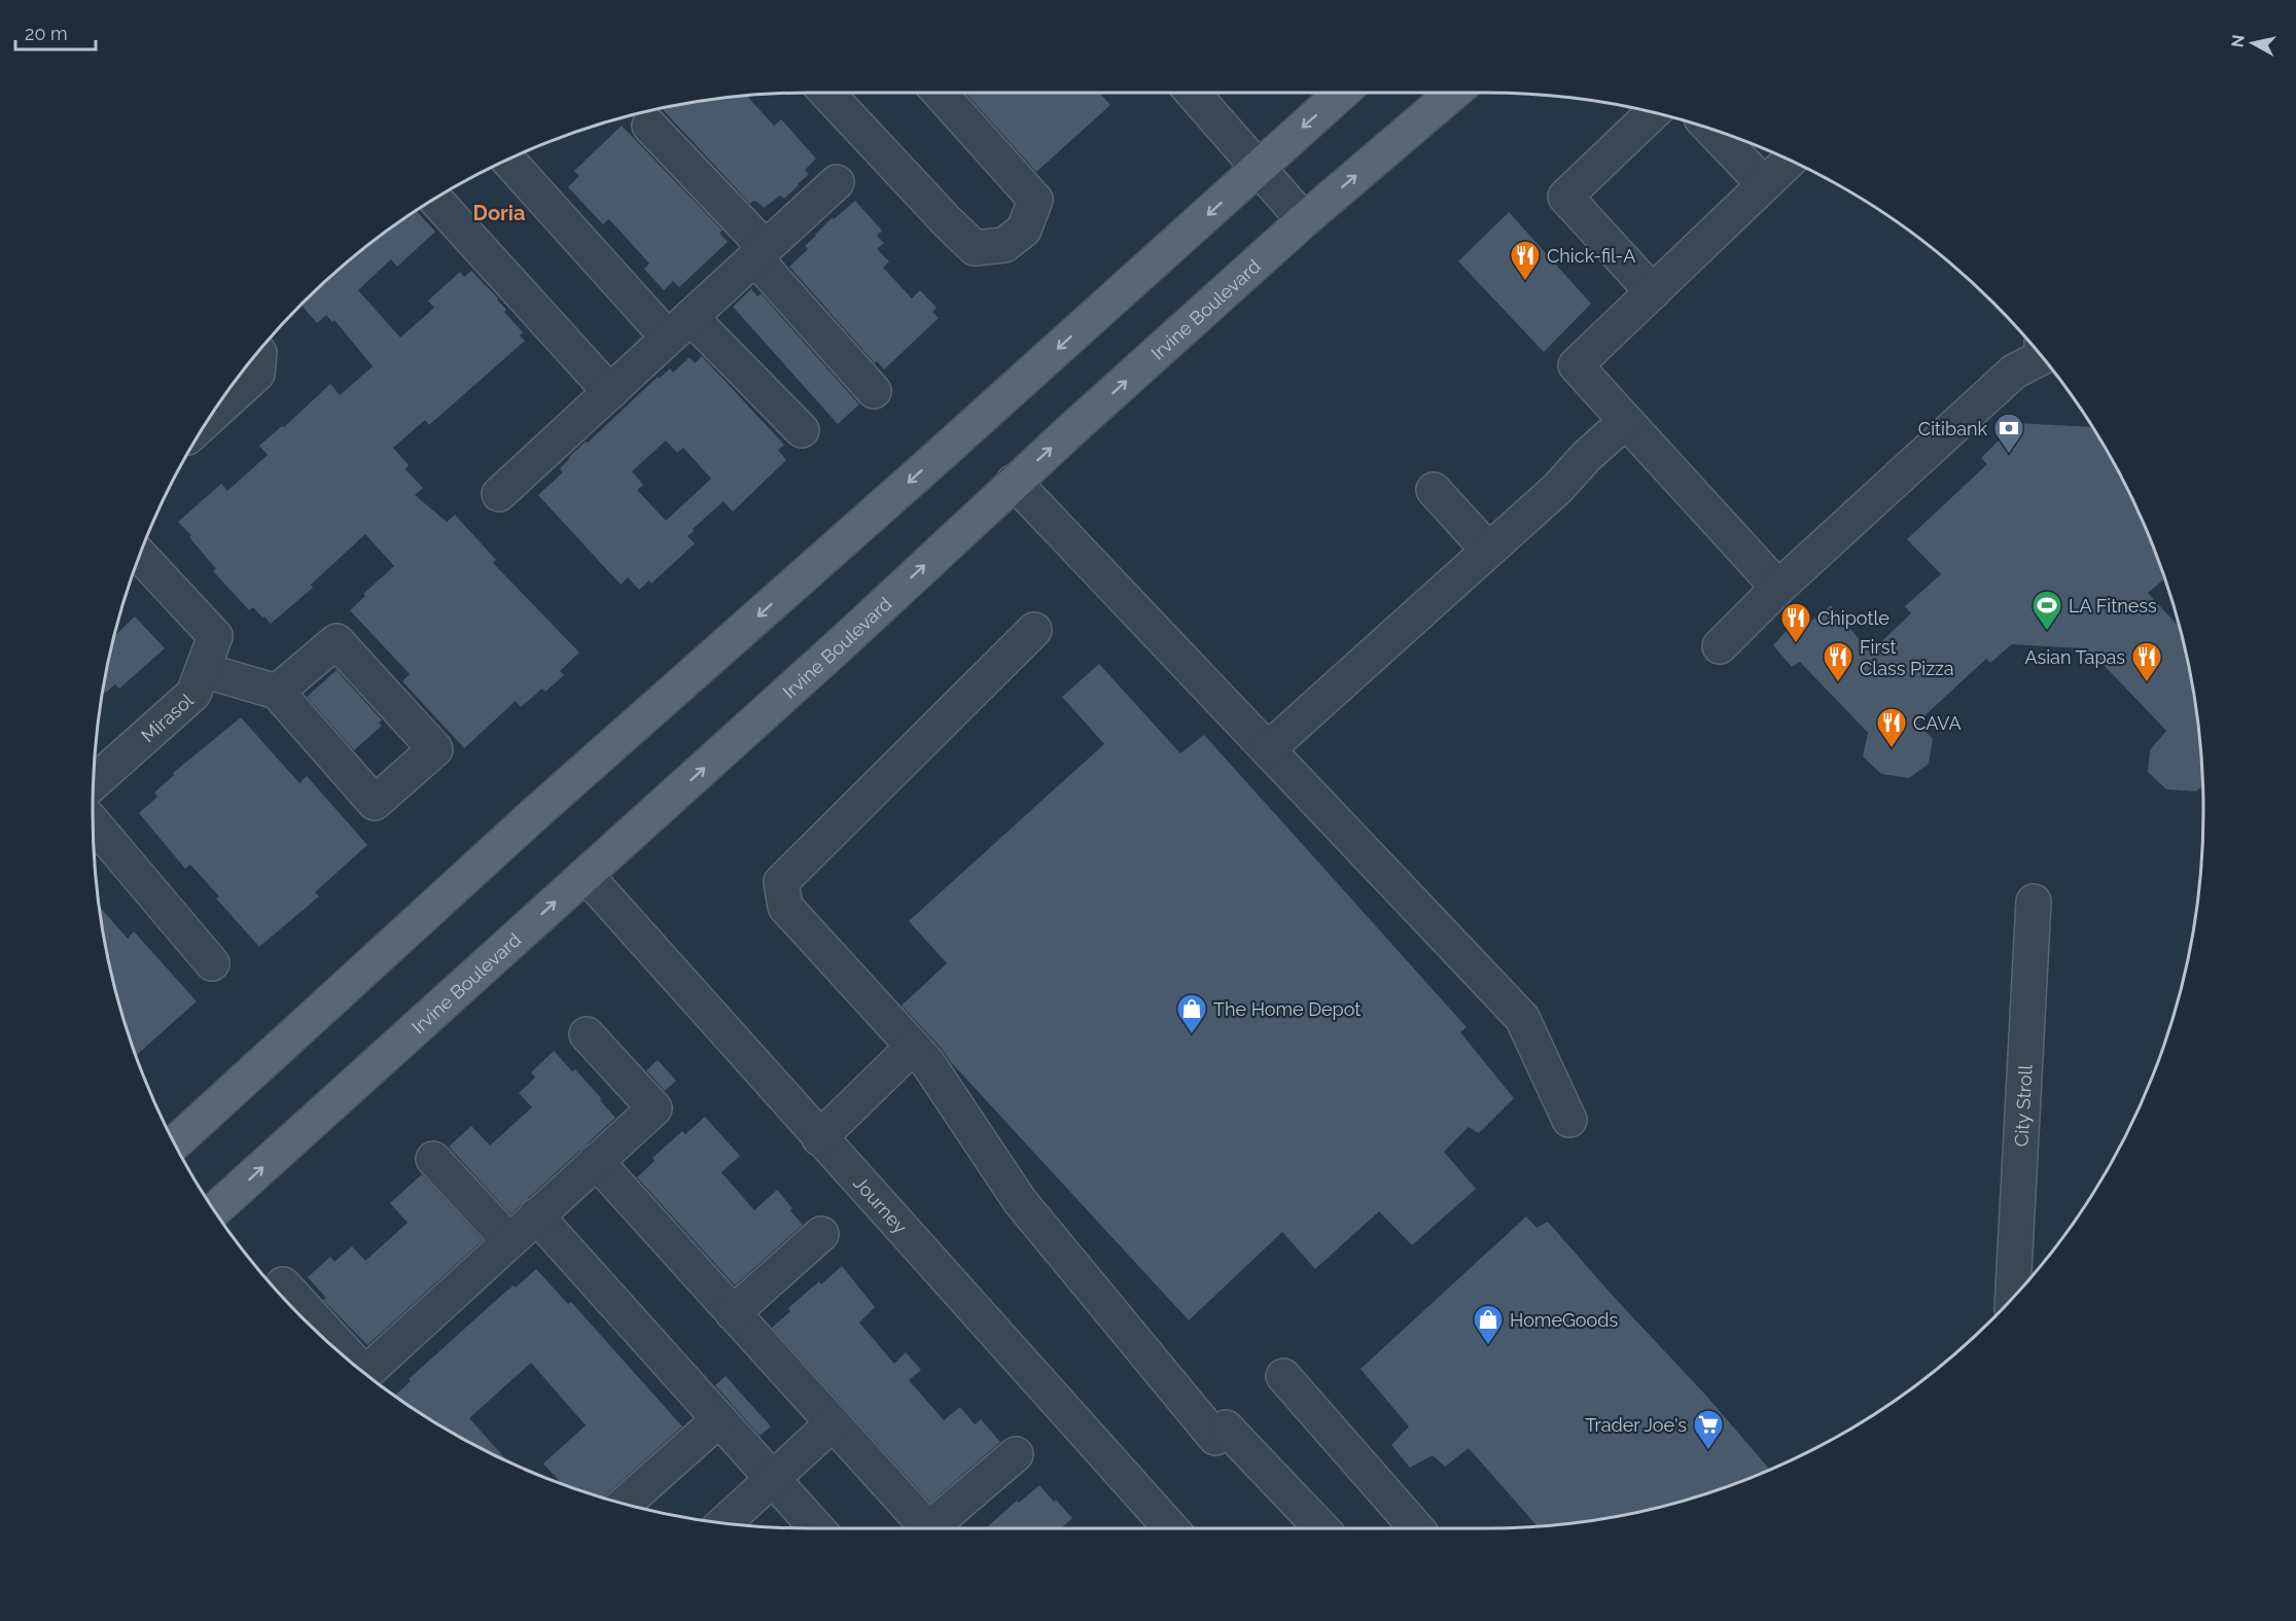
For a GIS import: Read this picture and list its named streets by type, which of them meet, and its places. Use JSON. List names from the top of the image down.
{
  "streets": {
    "main road": ["Irvine Boulevard"],
    "street": ["Mirasol", "City Stroll", "Journey"]
  },
  "crossings": [
    ["Irvine Boulevard", "Journey"]
  ],
  "districts": ["Doria"],
  "places": {
    "restaurant": [
      "Chick-fil-A",
      "Chipotle",
      "First Class Pizza",
      "Asian Tapas",
      "CAVA"
    ],
    "bank": ["Citibank"],
    "sports": ["LA Fitness"],
    "shop": ["The Home Depot", "HomeGoods"],
    "supermarket": ["Trader Joe's"]
  },
  "scale_bar": "20 m",
  "north": "left"
}
